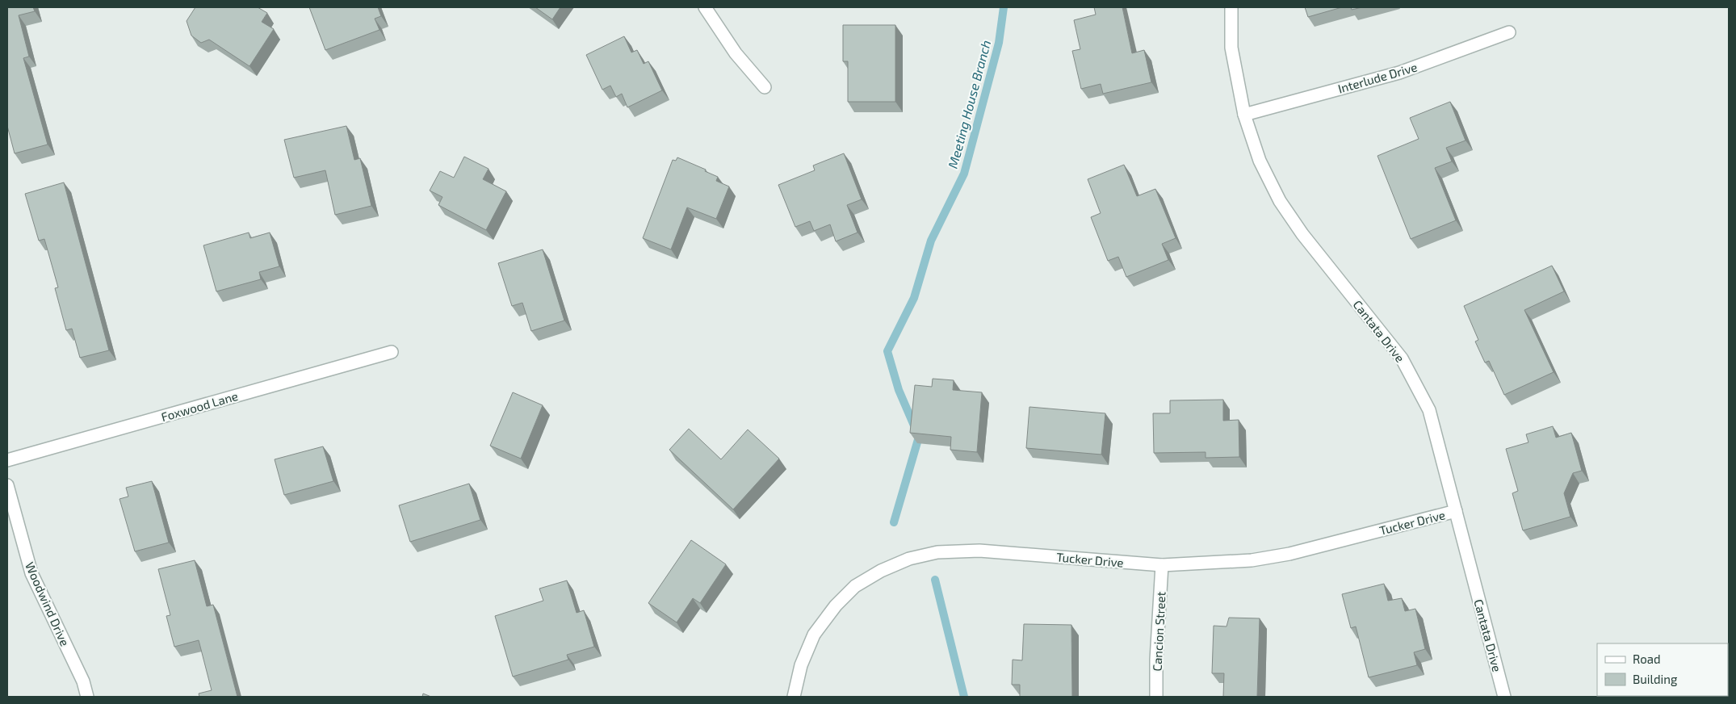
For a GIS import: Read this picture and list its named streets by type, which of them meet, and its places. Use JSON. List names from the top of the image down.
{
  "streets": {
    "street": [
      "Interlude Drive",
      "Cantata Drive",
      "Foxwood Lane",
      "Tucker Drive",
      "Woodwind Drive",
      "Cancion Street"
    ]
  },
  "crossings": [
    ["Interlude Drive", "Cantata Drive"],
    ["Cantata Drive", "Tucker Drive"],
    ["Tucker Drive", "Cancion Street"]
  ],
  "water": ["Meeting House Branch"],
  "legend": ["Road", "Building"]
}
